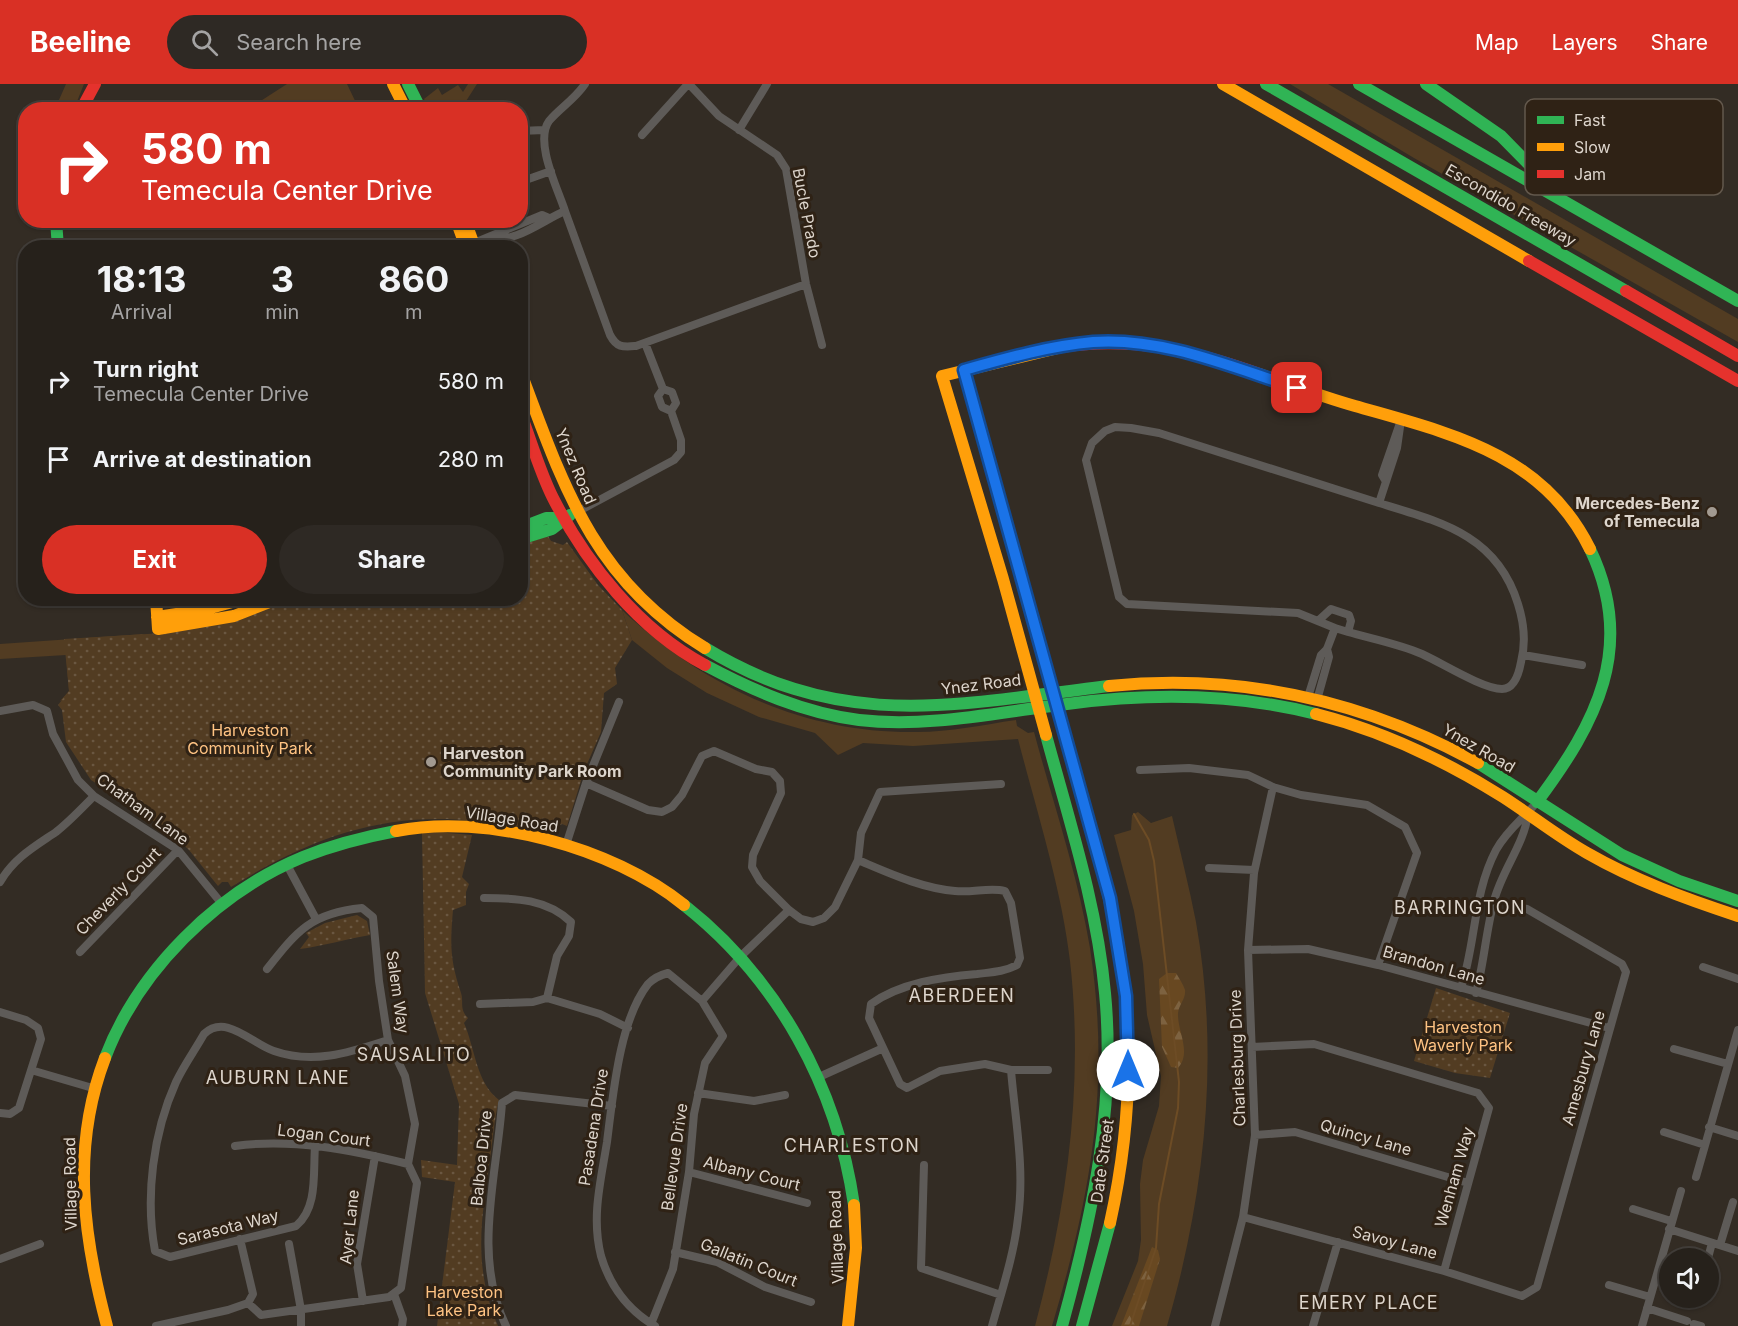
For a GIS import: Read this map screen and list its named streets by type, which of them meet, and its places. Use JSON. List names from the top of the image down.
{
  "streets": {
    "main road": [
      "Escondido Freeway",
      "Ynez Road",
      "Village Road",
      "Date Street"
    ],
    "street": [
      "Bucle Prado",
      "Chatham Lane",
      "Cheverly Court",
      "Brandon Lane",
      "Salem Way",
      "Charlesburg Drive",
      "Amesbury Lane",
      "Pasadena Drive",
      "Logan Court",
      "Quincy Lane",
      "Bellevue Drive",
      "Balboa Drive",
      "Albany Court",
      "Wenham Way",
      "Sarasota Way",
      "Ayer Lane",
      "Savoy Lane",
      "Gallatin Court"
    ]
  },
  "crossings": [
    ["Ynez Road", "Date Street"],
    ["Chatham Lane", "Village Road"],
    ["Chatham Lane", "Cheverly Court"],
    ["Brandon Lane", "Charlesburg Drive"],
    ["Brandon Lane", "Amesbury Lane"],
    ["Salem Way", "Logan Court"],
    ["Salem Way", "Sarasota Way"],
    ["Charlesburg Drive", "Quincy Lane"],
    ["Charlesburg Drive", "Wenham Way"],
    ["Charlesburg Drive", "Savoy Lane"],
    ["Amesbury Lane", "Savoy Lane"],
    ["Pasadena Drive", "Bellevue Drive"],
    ["Pasadena Drive", "Balboa Drive"],
    ["Logan Court", "Sarasota Way"],
    ["Logan Court", "Ayer Lane"],
    ["Quincy Lane", "Wenham Way"],
    ["Bellevue Drive", "Albany Court"],
    ["Bellevue Drive", "Gallatin Court"],
    ["Wenham Way", "Savoy Lane"]
  ],
  "districts": [
    "BARRINGTON",
    "ABERDEEN",
    "SAUSALITO",
    "AUBURN LANE",
    "CHARLESTON",
    "EMERY PLACE"
  ],
  "parks": ["Harveston Community Park", "Harveston Waverly Park", "Harveston Lake Park"],
  "places": ["Mercedes-Benz of Temecula", "Harveston Community Park Room"],
  "legend": ["Fast", "Slow", "Jam"],
  "page": {
    "header": "Beeline",
    "search": "Search here",
    "nav": ["Map", "Layers", "Share"],
    "turn": ["580 m", "Temecula Center Drive"],
    "eta": [
      "18:13",
      "Arrival",
      "3",
      "min",
      "860",
      "m"
    ],
    "list": [
      {
        "name": "Turn right",
        "note": "Temecula Center Drive",
        "value": "580 m"
      },
      {
        "name": "Arrive at destination",
        "value": "280 m"
      }
    ],
    "buttons": ["Exit", "Share"]
  }
}
